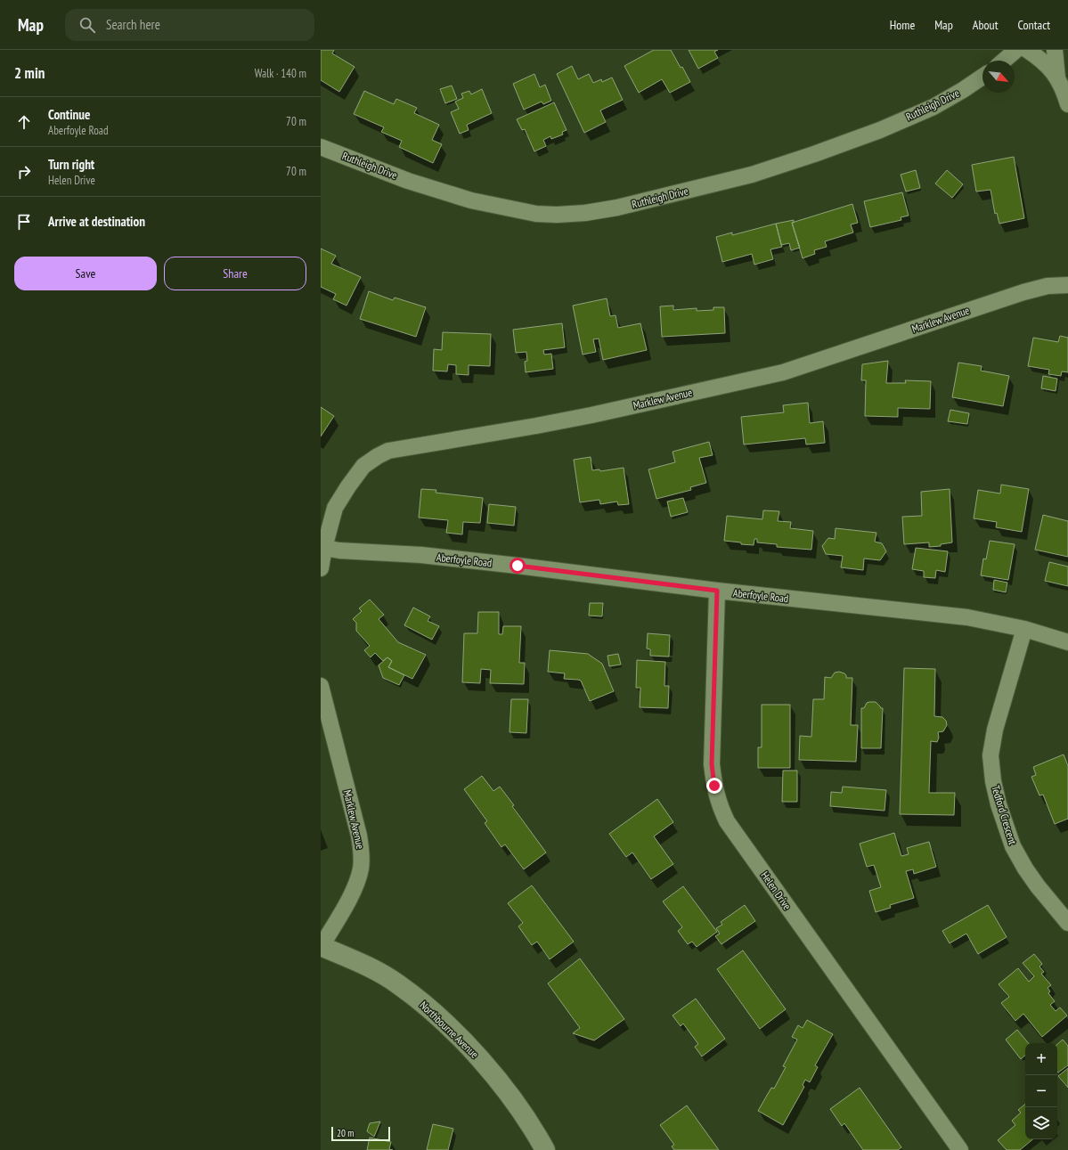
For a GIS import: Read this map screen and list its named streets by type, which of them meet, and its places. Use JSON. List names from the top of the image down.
{
  "streets": {
    "street": [
      "Ruthleigh Drive",
      "Marklew Avenue",
      "Aberfoyle Road",
      "Tedford Crescent",
      "Helen Drive",
      "Northbourne Avenue"
    ]
  },
  "crossings": [
    ["Marklew Avenue", "Aberfoyle Road"],
    ["Marklew Avenue", "Northbourne Avenue"],
    ["Aberfoyle Road", "Tedford Crescent"],
    ["Aberfoyle Road", "Helen Drive"]
  ],
  "scale_bar": "20 m",
  "north": "bottom right",
  "page": {
    "header": "Map",
    "search": "Search here",
    "nav": [
      "Home",
      "Map",
      "About",
      "Contact"
    ],
    "heading": ["2 min", "Walk · 140 m"],
    "list": [
      ["Continue", "Aberfoyle Road", "70 m"],
      ["Turn right", "Helen Drive", "70 m"],
      "Arrive at destination"
    ],
    "buttons": ["Save", "Share"],
    "map_buttons": ["+", "−"],
    "scale": "20 m"
  }
}
